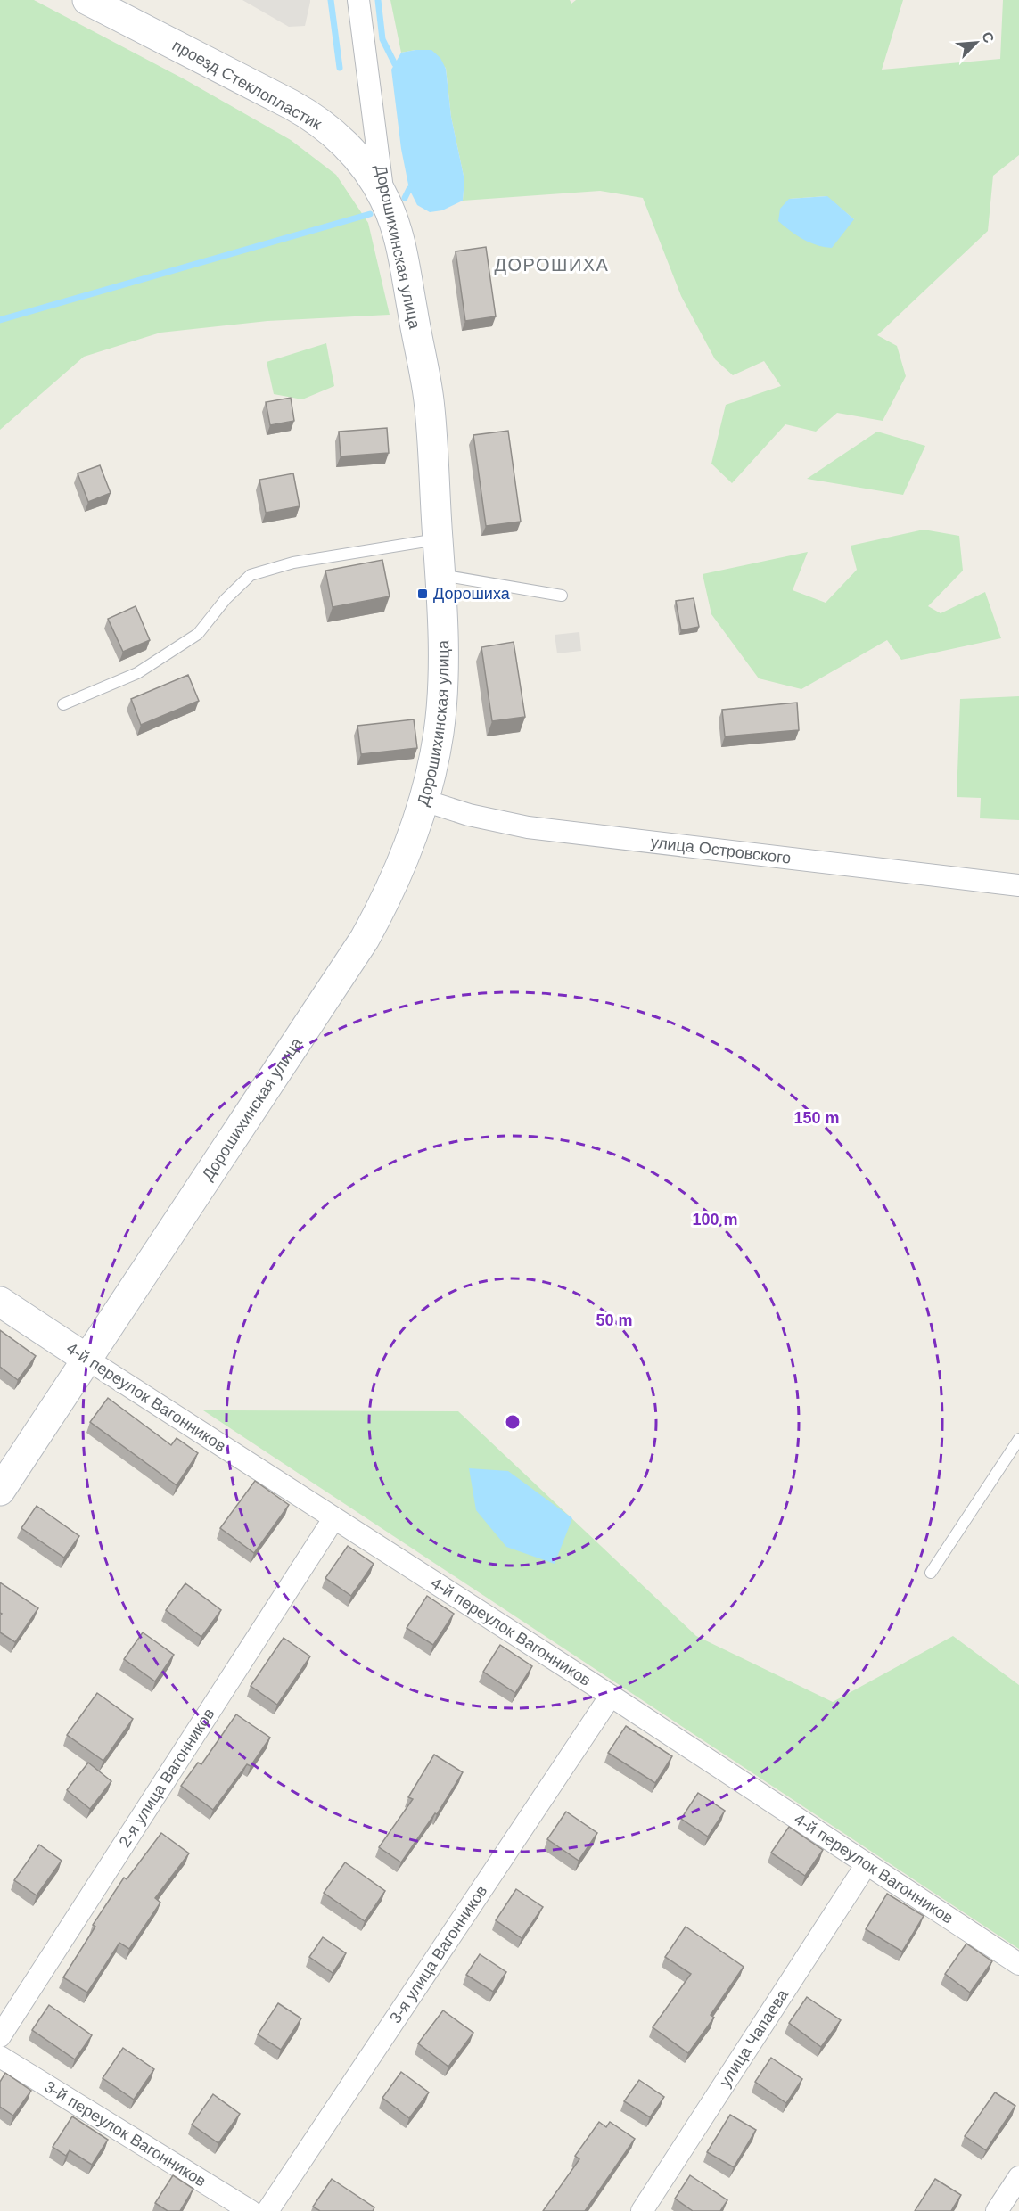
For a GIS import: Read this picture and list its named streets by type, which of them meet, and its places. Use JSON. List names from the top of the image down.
{
  "streets": {
    "street": [
      "проезд Стеклопластик",
      "Дорошихинская улица",
      "улица Островского",
      "4-й переулок Вагонников",
      "2-я улица Вагонников",
      "3-я улица Вагонников",
      "улица Чапаева",
      "3-й переулок Вагонников"
    ]
  },
  "crossings": [
    ["проезд Стеклопластик", "Дорошихинская улица"],
    ["Дорошихинская улица", "улица Островского"],
    ["Дорошихинская улица", "4-й переулок Вагонников"],
    ["4-й переулок Вагонников", "2-я улица Вагонников"],
    ["4-й переулок Вагонников", "3-я улица Вагонников"],
    ["4-й переулок Вагонников", "улица Чапаева"]
  ],
  "districts": ["ДОРОШИХА"],
  "places": {
    "transit": ["Дорошиха"]
  },
  "north": "top right",
  "rings": ["150 m", "100 m", "50 m"]
}
